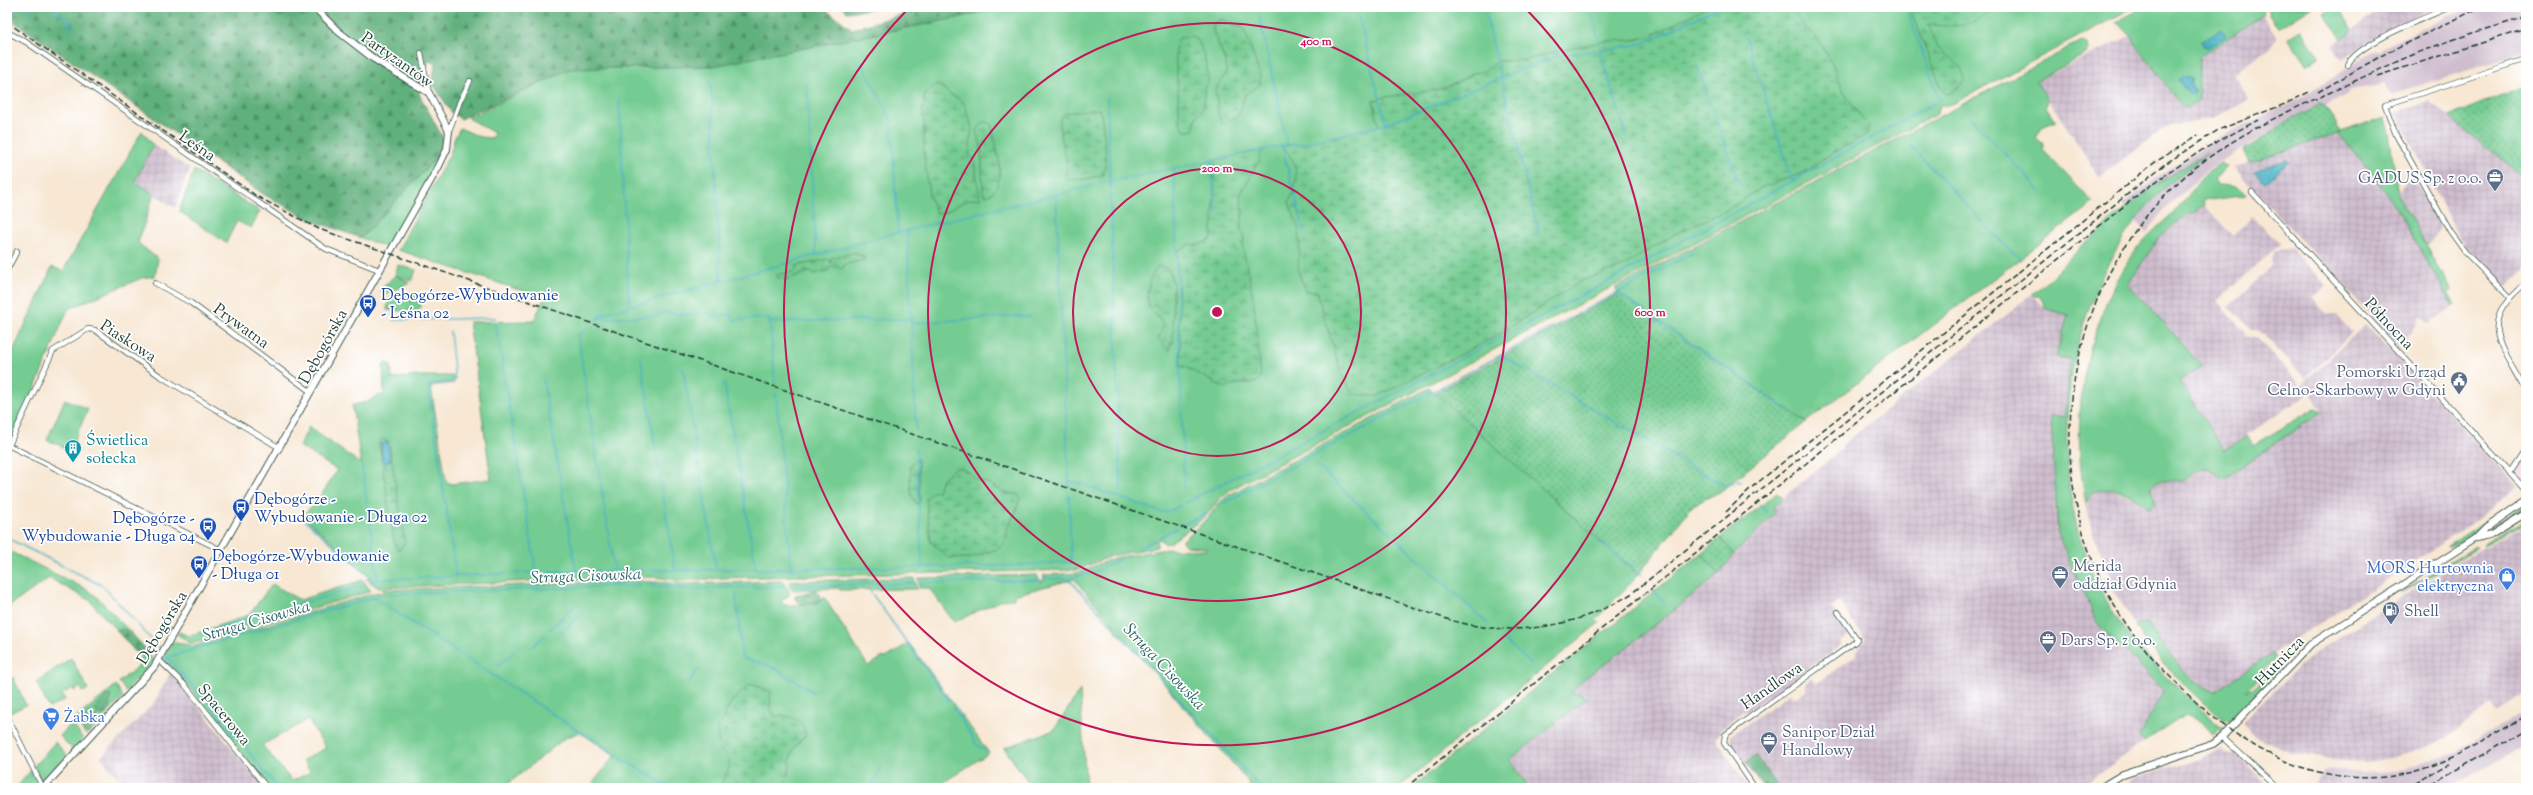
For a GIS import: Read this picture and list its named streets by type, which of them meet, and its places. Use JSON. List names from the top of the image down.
{
  "streets": {
    "street": [
      "Partyzantów",
      "Leśna",
      "Północna",
      "Prywatna",
      "Piaskowa",
      "Dębogórska",
      "Hutnicza",
      "Handlowa",
      "Spacerowa"
    ]
  },
  "crossings": [
    ["Leśna", "Dębogórska"],
    ["Prywatna", "Dębogórska"],
    ["Piaskowa", "Dębogórska"],
    ["Dębogórska", "Spacerowa"]
  ],
  "water": ["Struga Cisowska"],
  "places": {
    "office": [
      "GADUS Sp. z o.o.",
      "Merida oddział Gdynia",
      "Dars Sp. z o.o.",
      "Sanipor Dział Handlowy"
    ],
    "bus stop": [
      "Dębogórze-Wybudowanie - Leśna 02",
      "Dębogórze - Wybudowanie - Długa 02",
      "Dębogórze - Wybudowanie - Długa 04",
      "Dębogórze-Wybudowanie - Długa 01"
    ],
    "public building": ["Pomorski Urząd Celno-Skarbowy w Gdyni"],
    "building": ["Świetlica sołecka"],
    "shop": ["MORS Hurtownia elektryczna"],
    "fuel station": ["Shell"],
    "supermarket": ["Żabka"]
  },
  "rings": ["400 m", "200 m", "600 m"]
}
